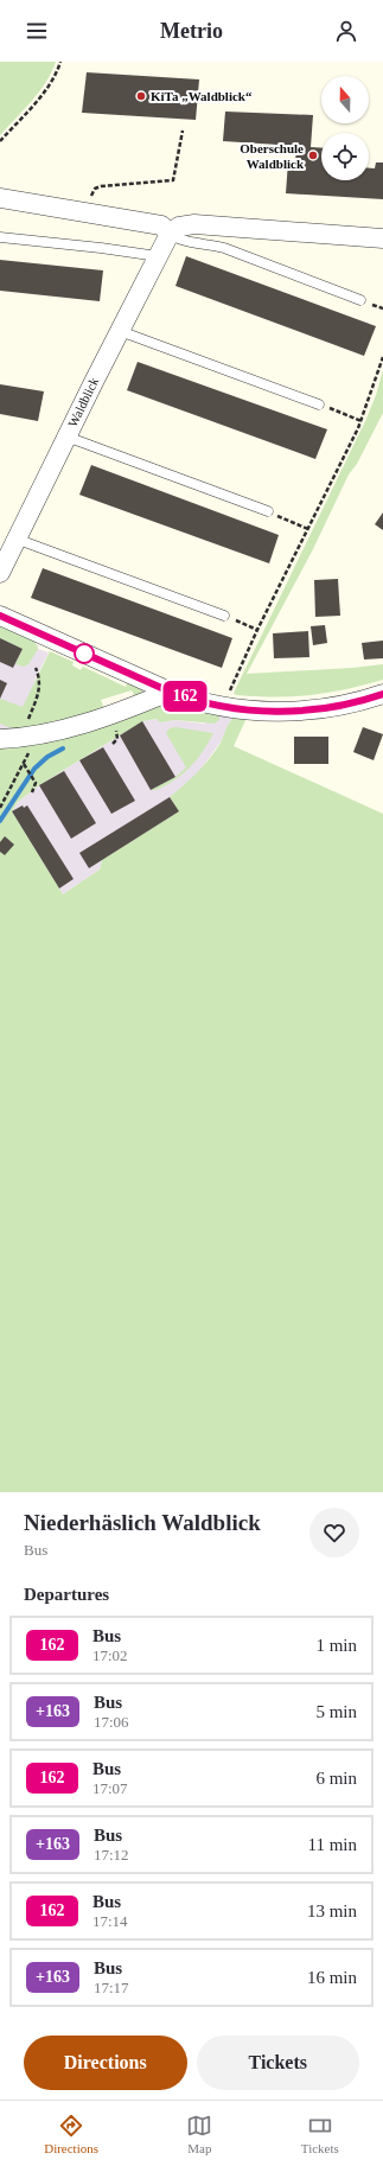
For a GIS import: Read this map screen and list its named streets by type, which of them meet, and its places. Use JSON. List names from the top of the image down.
{
  "streets": {
    "street": ["Waldblick"]
  },
  "places": ["KiTa „Waldblick“", "Oberschule Waldblick"],
  "lines": ["bus line 162"],
  "north": "top",
  "page": {
    "header": "Metrio",
    "on_map": "162",
    "heading": [
      ["Niederhäslich Waldblick", "Bus"],
      "Departures"
    ],
    "list": [
      {
        "mark": "162",
        "name": "Bus",
        "note": "17:02",
        "value": "1 min"
      },
      {
        "mark": "+163",
        "name": "Bus",
        "note": "17:06",
        "value": "5 min"
      },
      {
        "mark": "162",
        "name": "Bus",
        "note": "17:07",
        "value": "6 min"
      },
      {
        "mark": "+163",
        "name": "Bus",
        "note": "17:12",
        "value": "11 min"
      },
      {
        "mark": "162",
        "name": "Bus",
        "note": "17:14",
        "value": "13 min"
      },
      {
        "mark": "+163",
        "name": "Bus",
        "note": "17:17",
        "value": "16 min"
      }
    ],
    "buttons": ["Directions", "Tickets"],
    "tabs": ["Directions", "Map", "Tickets"]
  }
}
